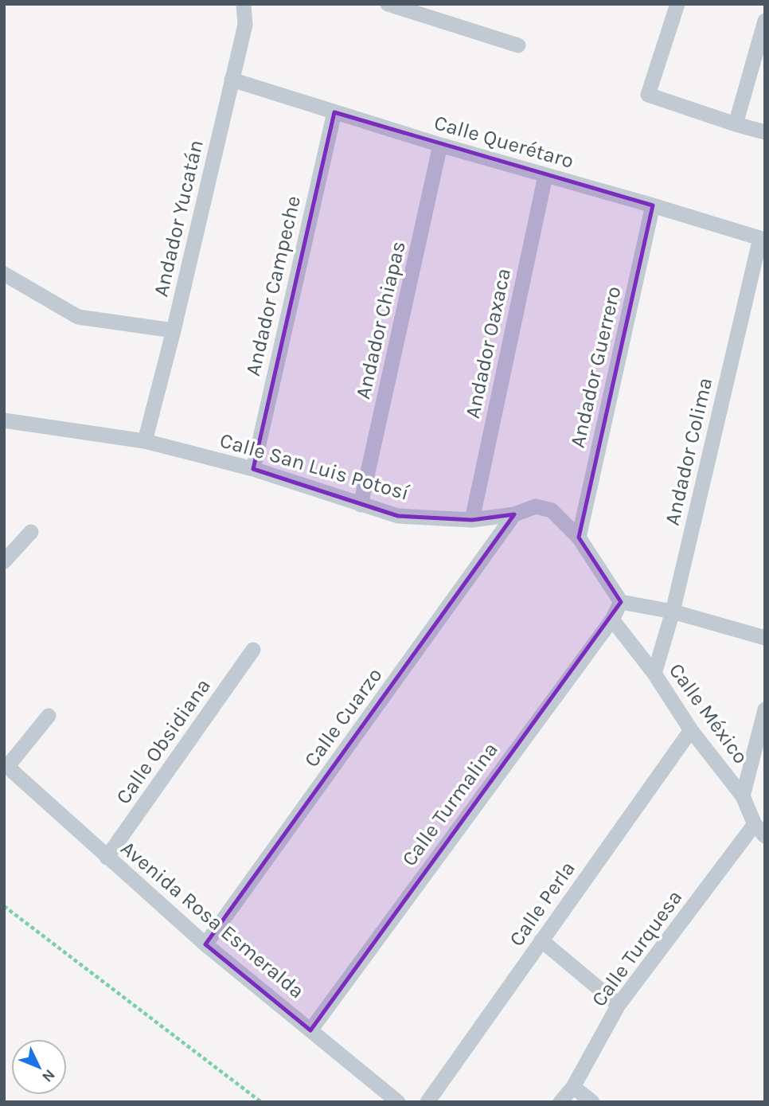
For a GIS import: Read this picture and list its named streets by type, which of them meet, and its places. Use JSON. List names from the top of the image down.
{
  "streets": {
    "street": [
      "Calle Querétaro",
      "Andador Yucatán",
      "Andador Campeche",
      "Andador Chiapas",
      "Andador Oaxaca",
      "Andador Guerrero",
      "Andador Colima",
      "Calle San Luis Potosí",
      "Calle México",
      "Calle Cuarzo",
      "Calle Obsidiana",
      "Calle Turmalina",
      "Calle Perla",
      "Avenida Rosa Esmeralda",
      "Calle Turquesa"
    ]
  },
  "crossings": [
    ["Calle Querétaro", "Andador Yucatán"],
    ["Calle Querétaro", "Andador Campeche"],
    ["Calle Querétaro", "Andador Chiapas"],
    ["Calle Querétaro", "Andador Oaxaca"],
    ["Calle Querétaro", "Andador Guerrero"],
    ["Calle Querétaro", "Andador Colima"],
    ["Andador Yucatán", "Calle San Luis Potosí"],
    ["Andador Campeche", "Calle San Luis Potosí"],
    ["Andador Chiapas", "Calle San Luis Potosí"],
    ["Andador Oaxaca", "Calle San Luis Potosí"],
    ["Andador Guerrero", "Calle San Luis Potosí"],
    ["Andador Colima", "Calle México"],
    ["Calle San Luis Potosí", "Calle Cuarzo"],
    ["Calle San Luis Potosí", "Calle Turmalina"],
    ["Calle México", "Calle Turmalina"],
    ["Calle México", "Calle Perla"],
    ["Calle México", "Calle Turquesa"],
    ["Calle Cuarzo", "Avenida Rosa Esmeralda"],
    ["Calle Obsidiana", "Avenida Rosa Esmeralda"],
    ["Calle Turmalina", "Avenida Rosa Esmeralda"]
  ],
  "north": "bottom right"
}
